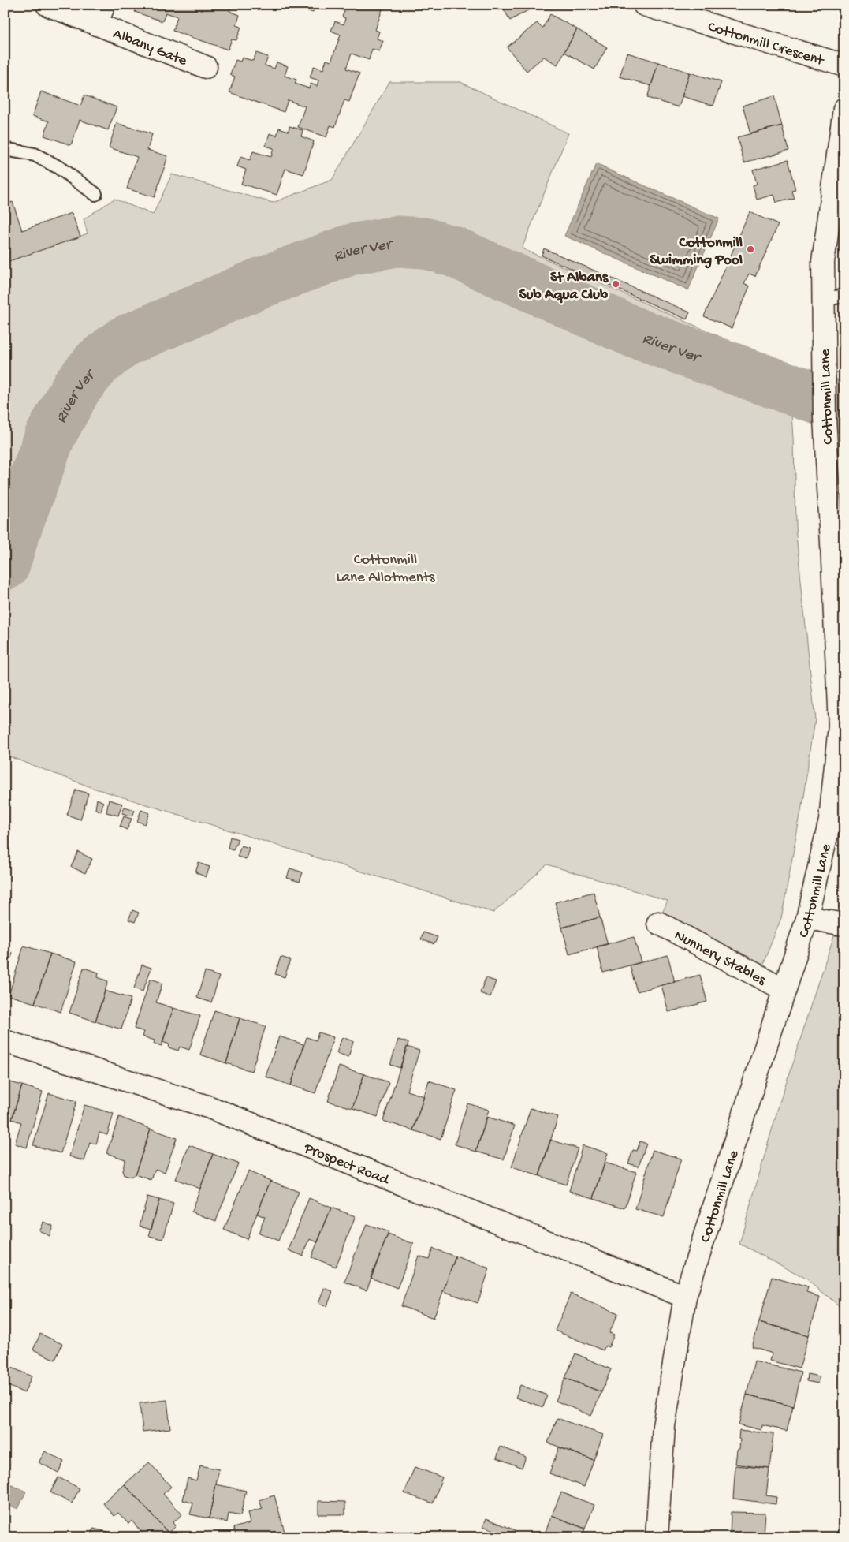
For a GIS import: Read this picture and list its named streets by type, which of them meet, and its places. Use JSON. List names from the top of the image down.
{
  "streets": {
    "street": [
      "Cottonmill Crescent",
      "Albany Gate",
      "Cottonmill Lane",
      "Nunnery Stables",
      "Prospect Road"
    ]
  },
  "crossings": [
    ["Cottonmill Lane", "Nunnery Stables"],
    ["Cottonmill Lane", "Prospect Road"]
  ],
  "water": ["River Ver"],
  "parks": ["Cottonmill Lane Allotments"],
  "places": ["Cottonmill Swimming Pool", "St Albans Sub Aqua Club"]
}
